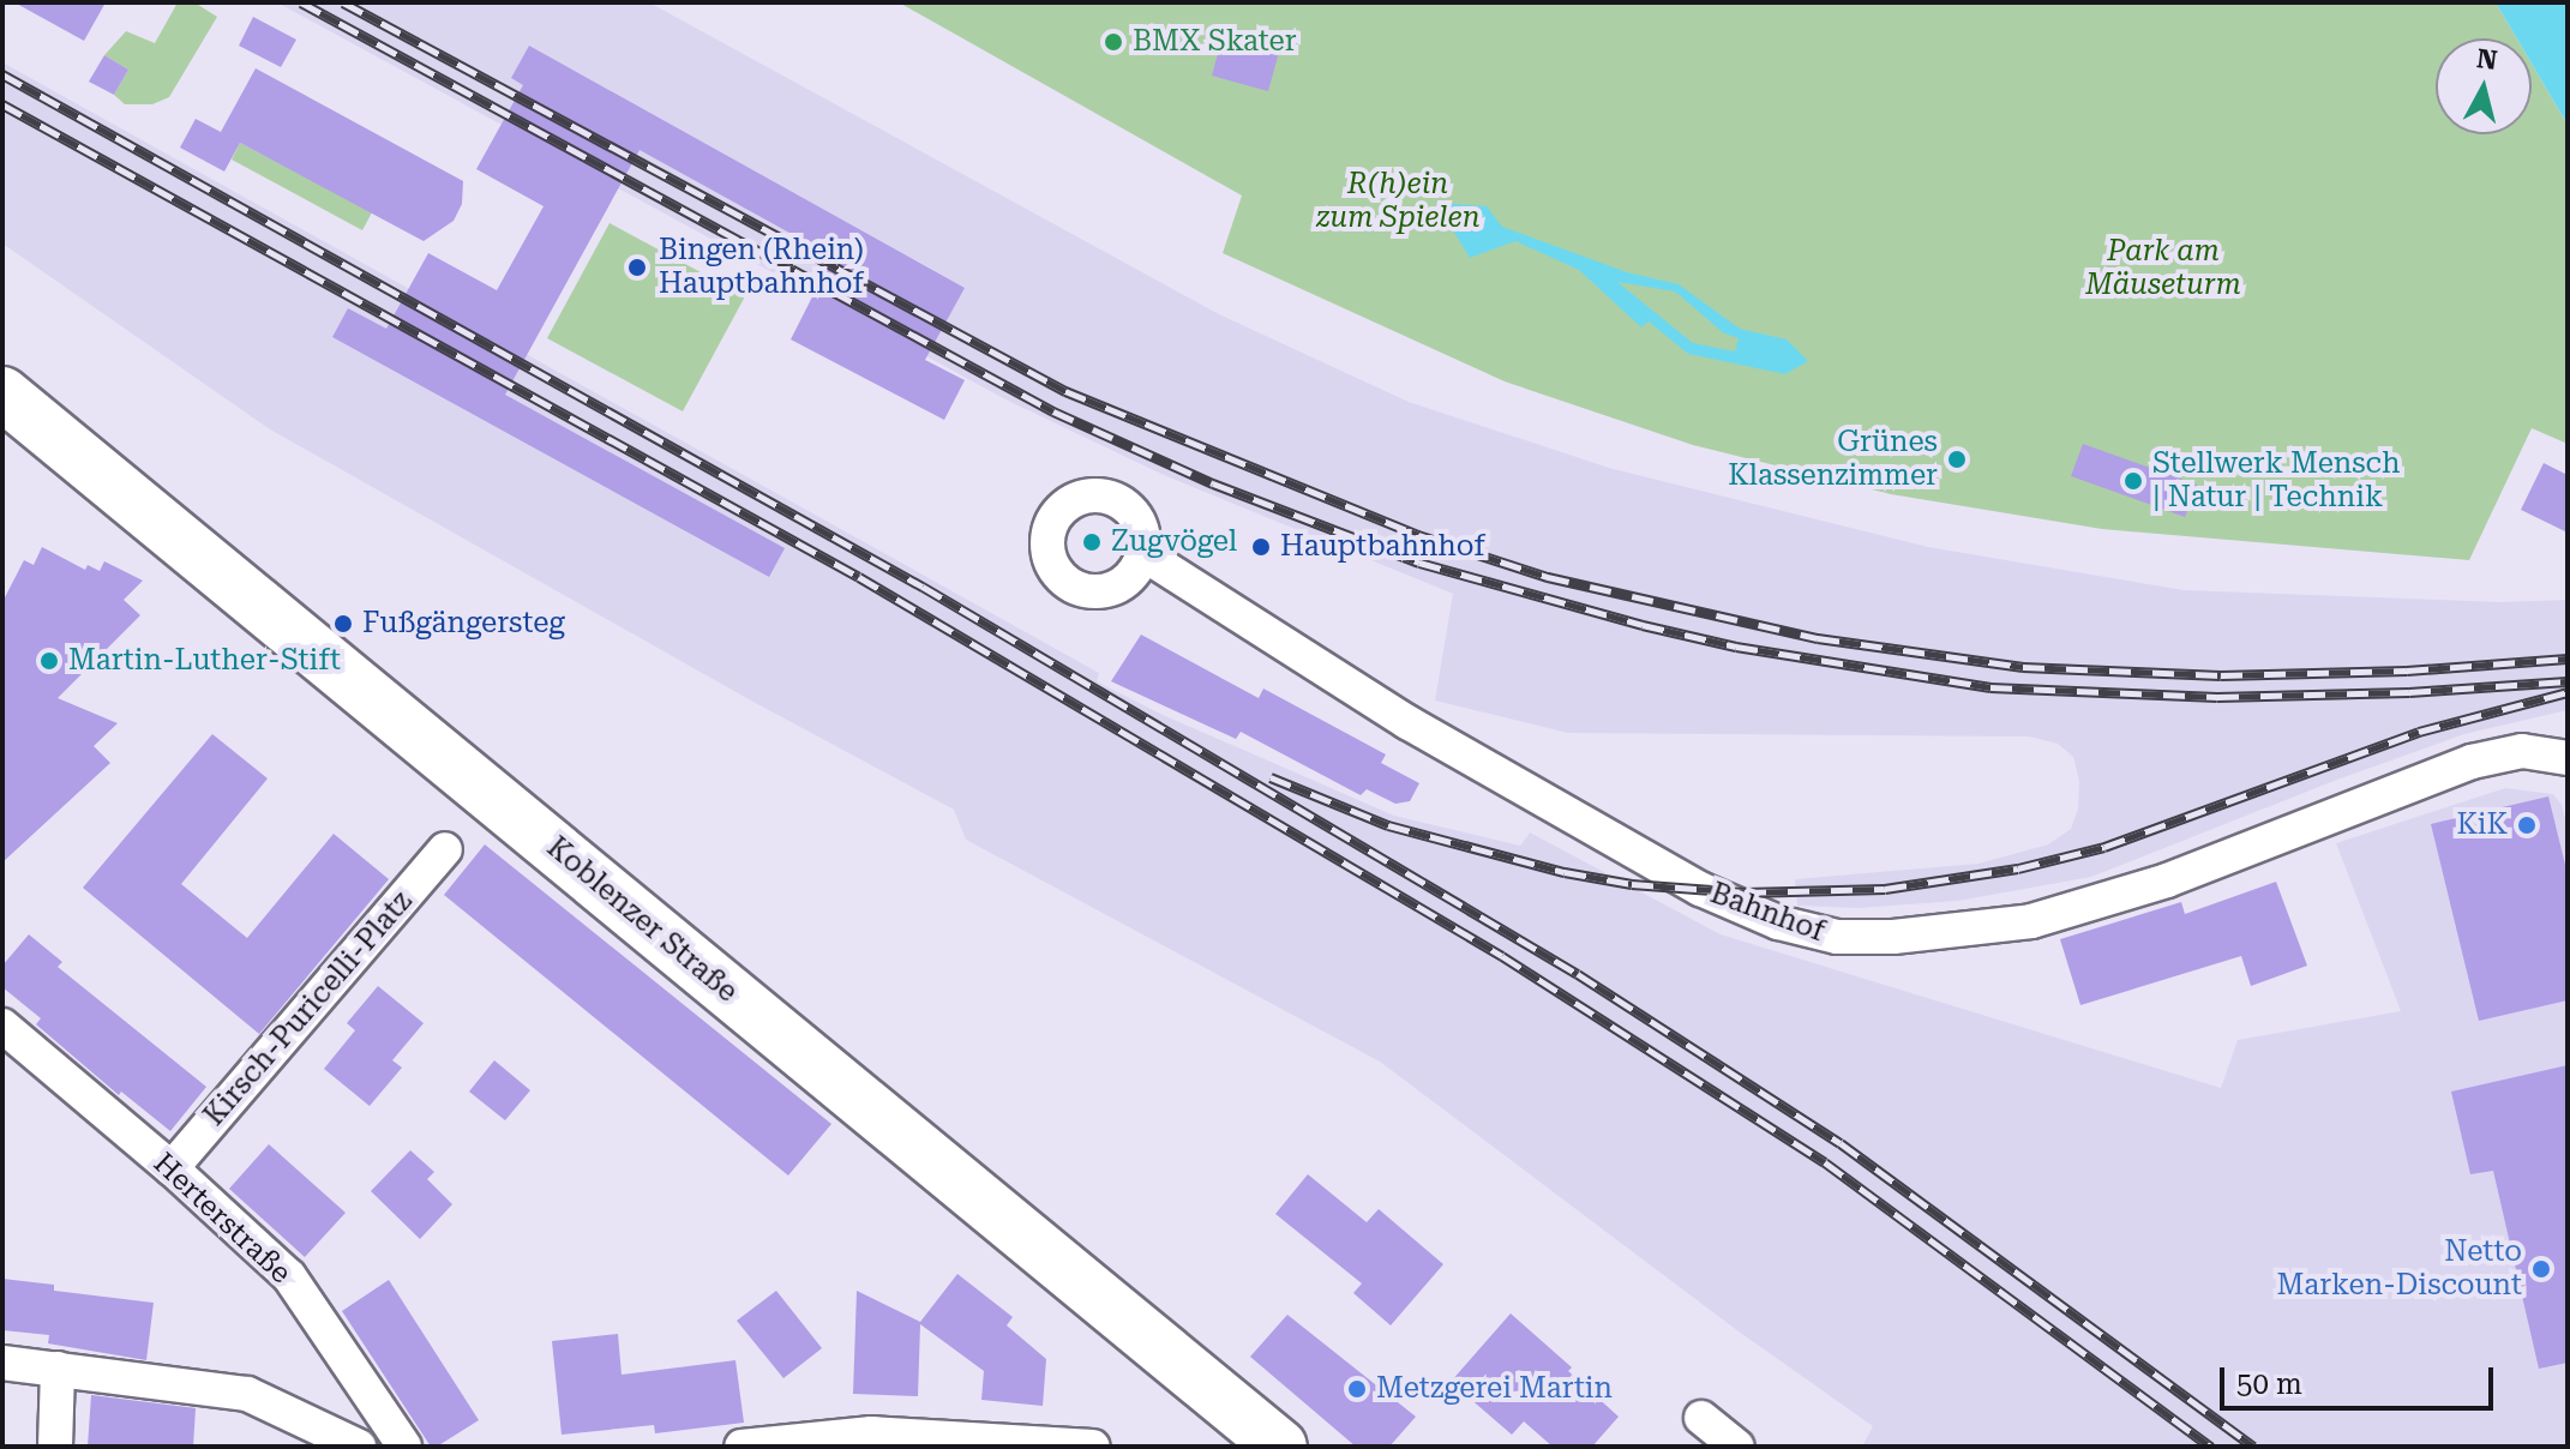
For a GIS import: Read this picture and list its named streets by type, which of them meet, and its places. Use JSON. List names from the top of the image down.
{
  "streets": {
    "main road": ["Koblenzer Straße"],
    "street": ["Bahnhof", "Kirsch-Puricelli-Platz", "Herterstraße"]
  },
  "crossings": [
    ["Kirsch-Puricelli-Platz", "Herterstraße"]
  ],
  "parks": ["R(h)ein zum Spielen", "Park am Mäuseturm"],
  "places": [
    "BMX Skater",
    "Bingen (Rhein) Hauptbahnhof",
    "Grünes Klassenzimmer",
    "Stellwerk Mensch | Natur | Technik",
    "Zugvögel",
    "Hauptbahnhof",
    "Fußgängersteg",
    "Martin-Luther-Stift",
    "KiK",
    "Netto Marken-Discount",
    "Metzgerei Martin"
  ],
  "scale_bar": "50 m",
  "north": "top"
}
